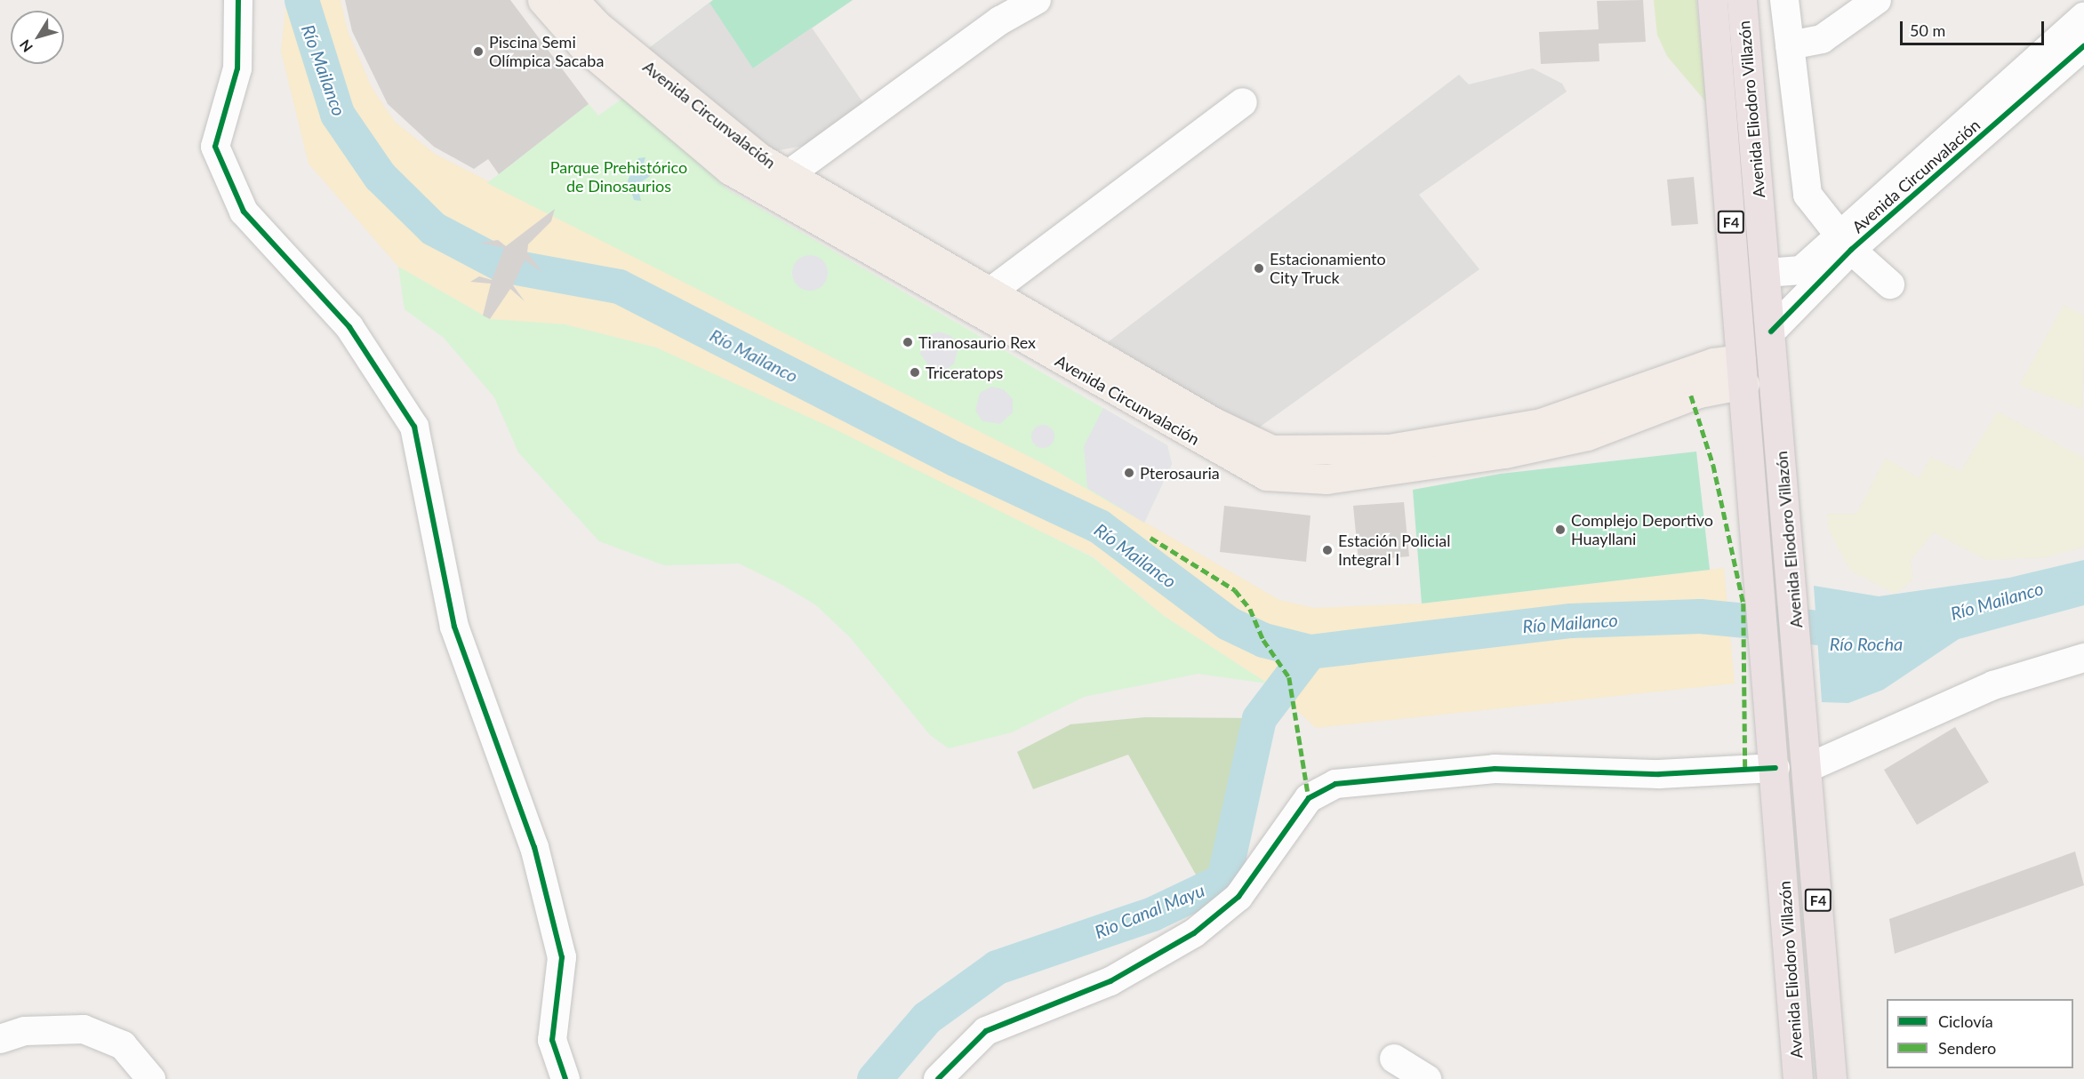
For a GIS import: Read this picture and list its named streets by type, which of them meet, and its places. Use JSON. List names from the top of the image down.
{
  "streets": {
    "highway": ["Avenida Eliodoro Villazón", "F4"],
    "main road": ["Avenida Circunvalación"]
  },
  "crossings": [
    ["Avenida Eliodoro Villazón", "Avenida Circunvalación"]
  ],
  "water": ["Río Mailanco", "Río Rocha", "Rio Canal Mayu"],
  "parks": ["Parque Prehistórico de Dinosaurios"],
  "places": [
    "Piscina Semi Olímpica Sacaba",
    "Estacionamiento City Truck",
    "Tiranosaurio Rex",
    "Triceratops",
    "Pterosauria",
    "Complejo Deportivo Huayllani",
    "Estación Policial Integral I"
  ],
  "legend": ["Ciclovía", "Sendero"],
  "scale_bar": "50 m",
  "north": "bottom left"
}
